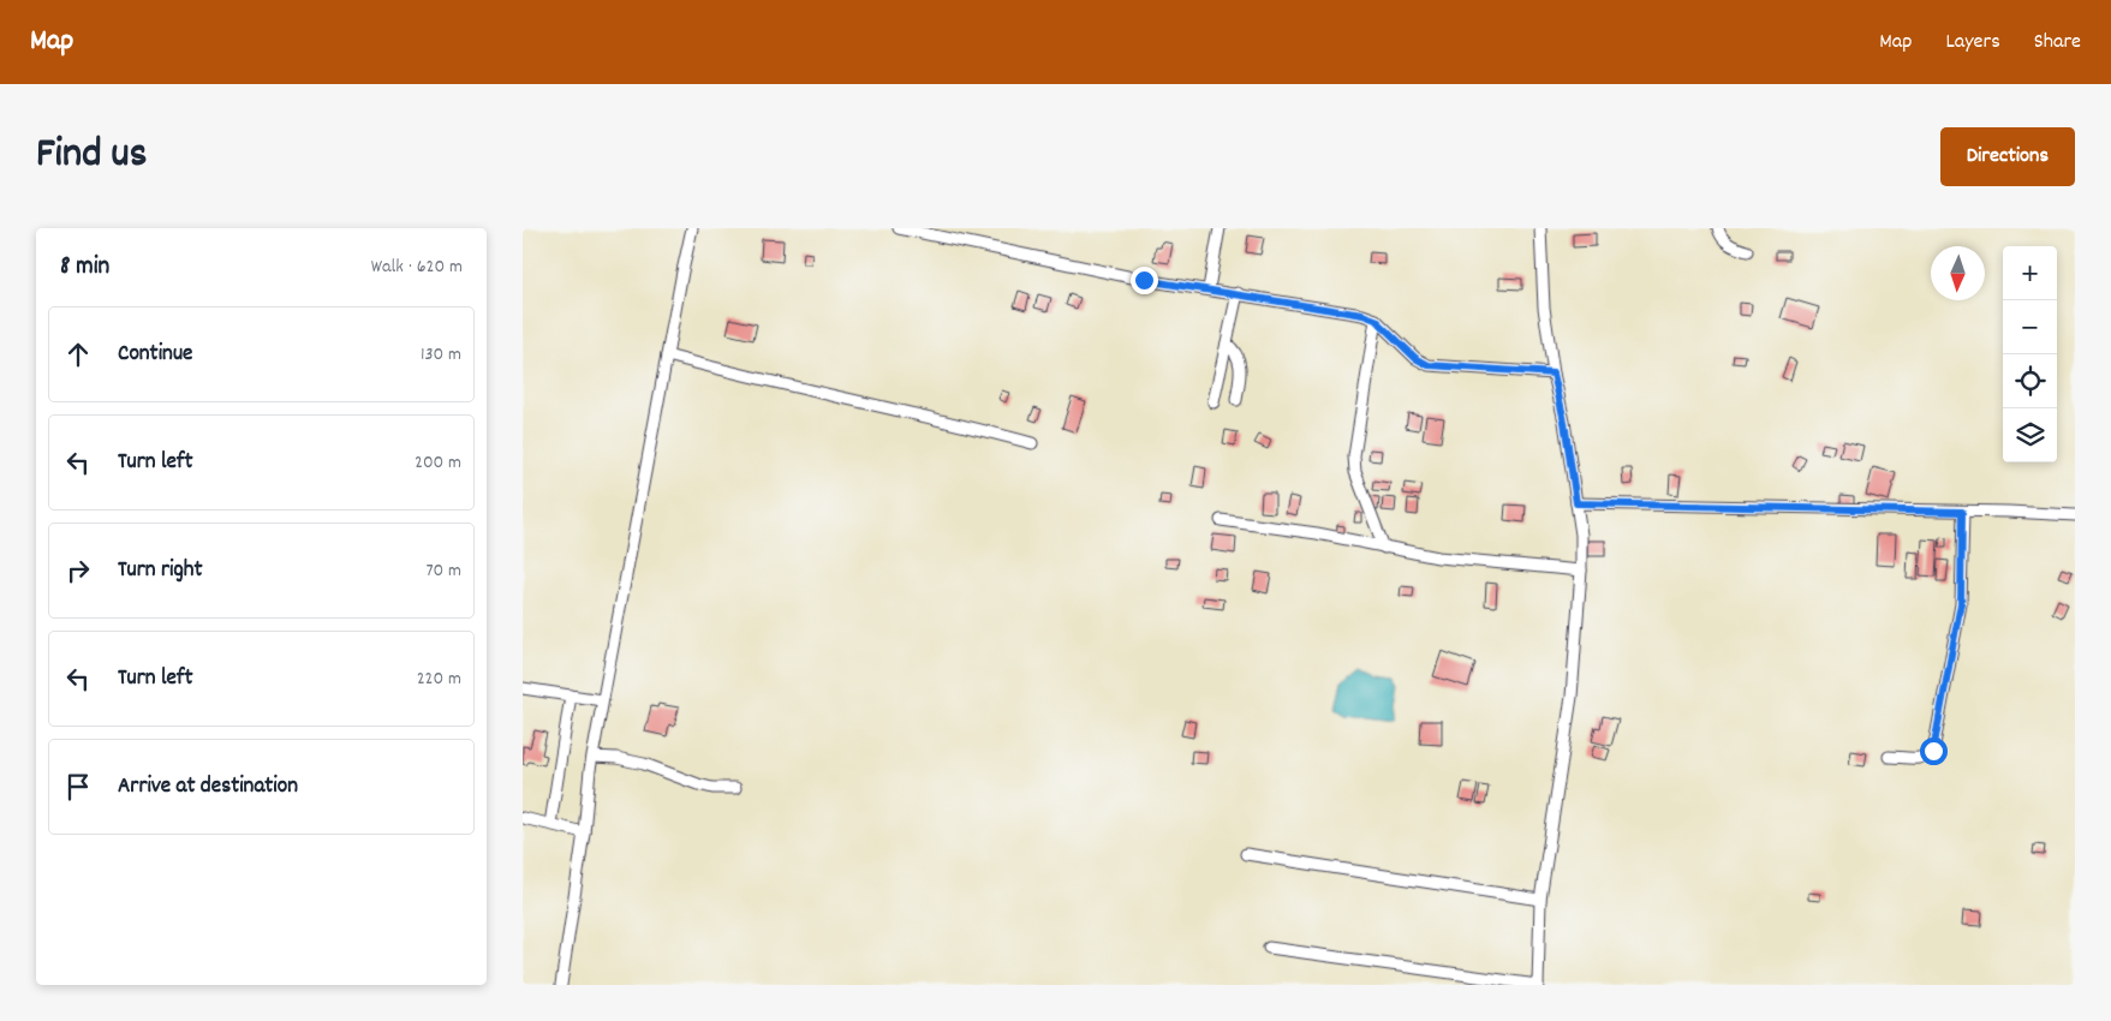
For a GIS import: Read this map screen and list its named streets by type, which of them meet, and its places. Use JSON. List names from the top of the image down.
{
  "north": "bottom",
  "page": {
    "header": "Map",
    "nav": ["Map", "Layers", "Share"],
    "title": "Find us",
    "buttons": "Directions",
    "heading": ["8 min", "Walk · 620 m"],
    "map_buttons": ["+", "−"],
    "list": [
      ["Continue", "130 m"],
      ["Turn left", "200 m"],
      ["Turn right", "70 m"],
      ["Turn left", "220 m"],
      "Arrive at destination"
    ]
  }
}
